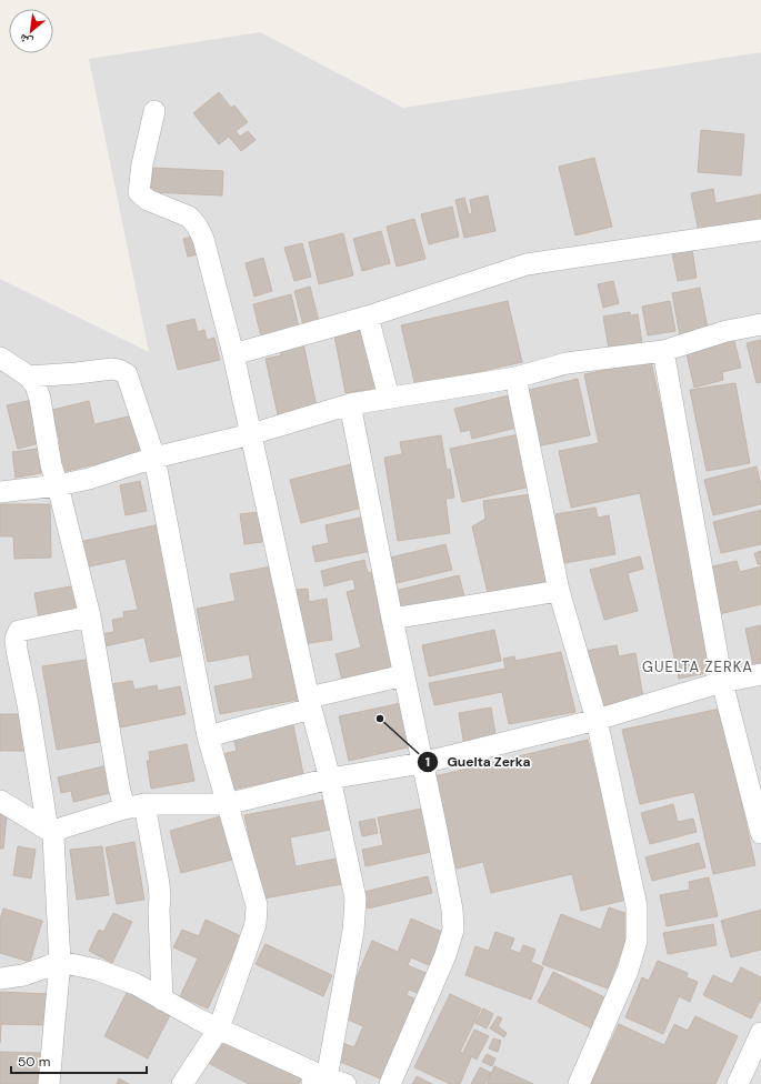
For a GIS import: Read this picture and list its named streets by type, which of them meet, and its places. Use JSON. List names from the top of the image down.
{
  "districts": ["GUELTA ZERKA"],
  "places": ["Guelta Zerka"],
  "scale_bar": "50 m",
  "north": "bottom left"
}
